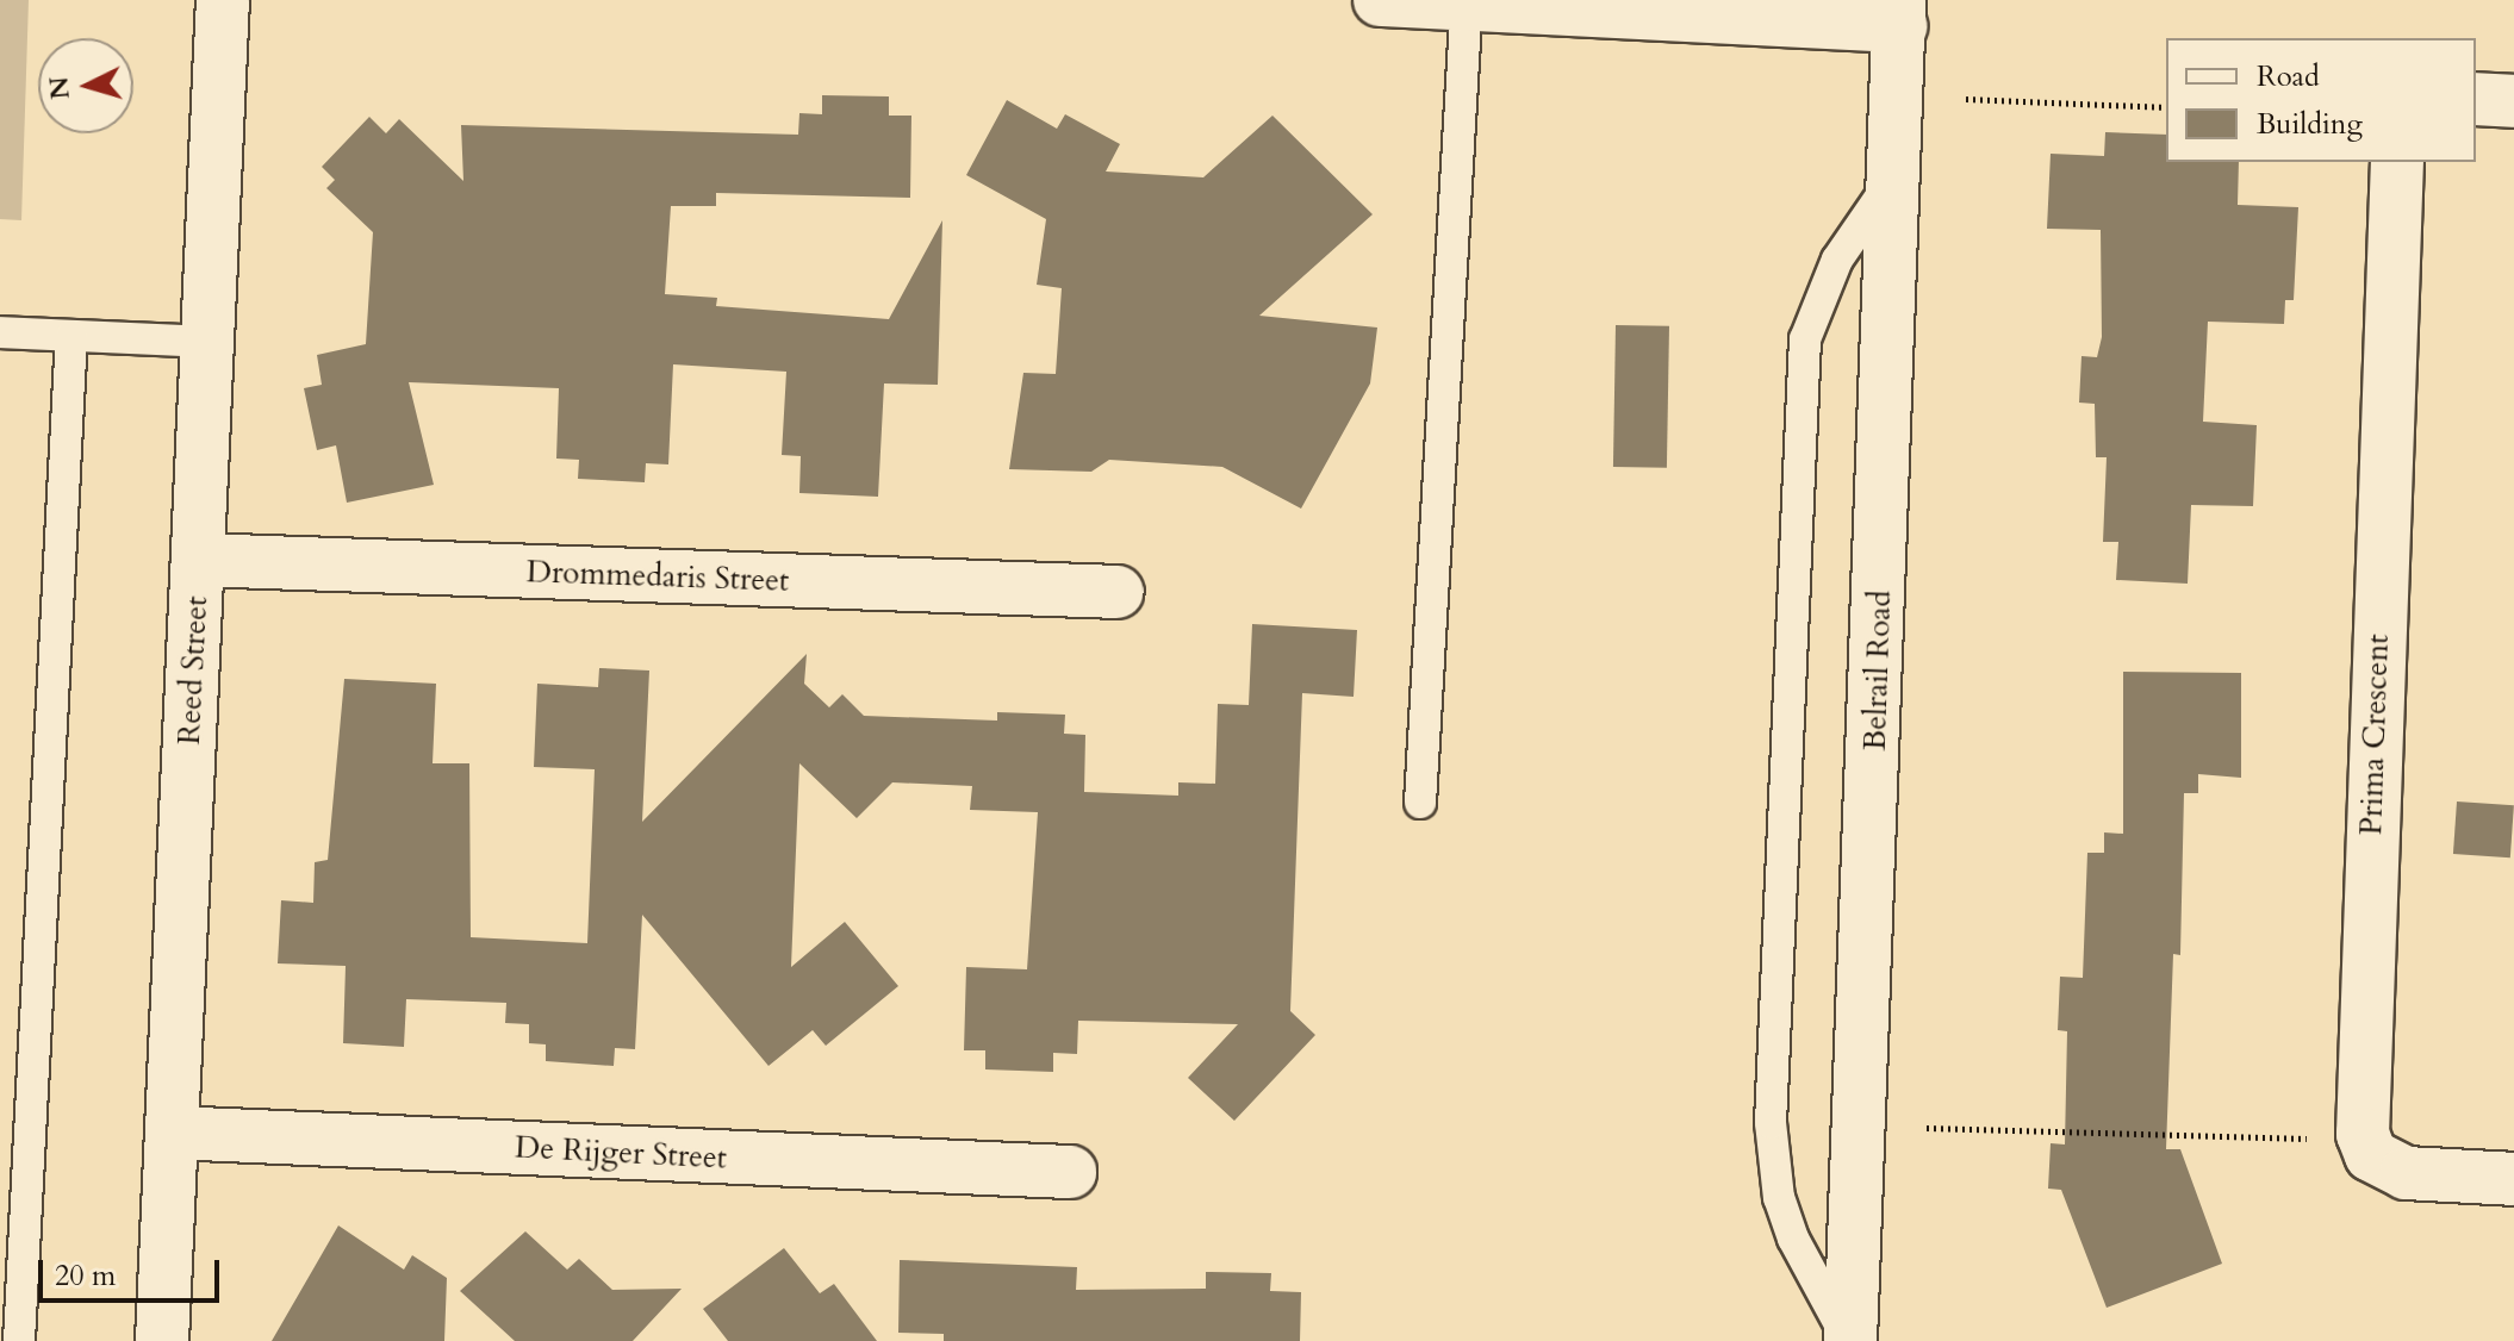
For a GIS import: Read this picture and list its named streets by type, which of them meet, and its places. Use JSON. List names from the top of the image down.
{
  "streets": {
    "street": [
      "Drommedaris Street",
      "Reed Street",
      "Belrail Road",
      "Prima Crescent",
      "De Rijger Street"
    ]
  },
  "crossings": [
    ["Drommedaris Street", "Reed Street"],
    ["Reed Street", "De Rijger Street"]
  ],
  "legend": ["Road", "Building"],
  "scale_bar": "20 m",
  "north": "left"
}
